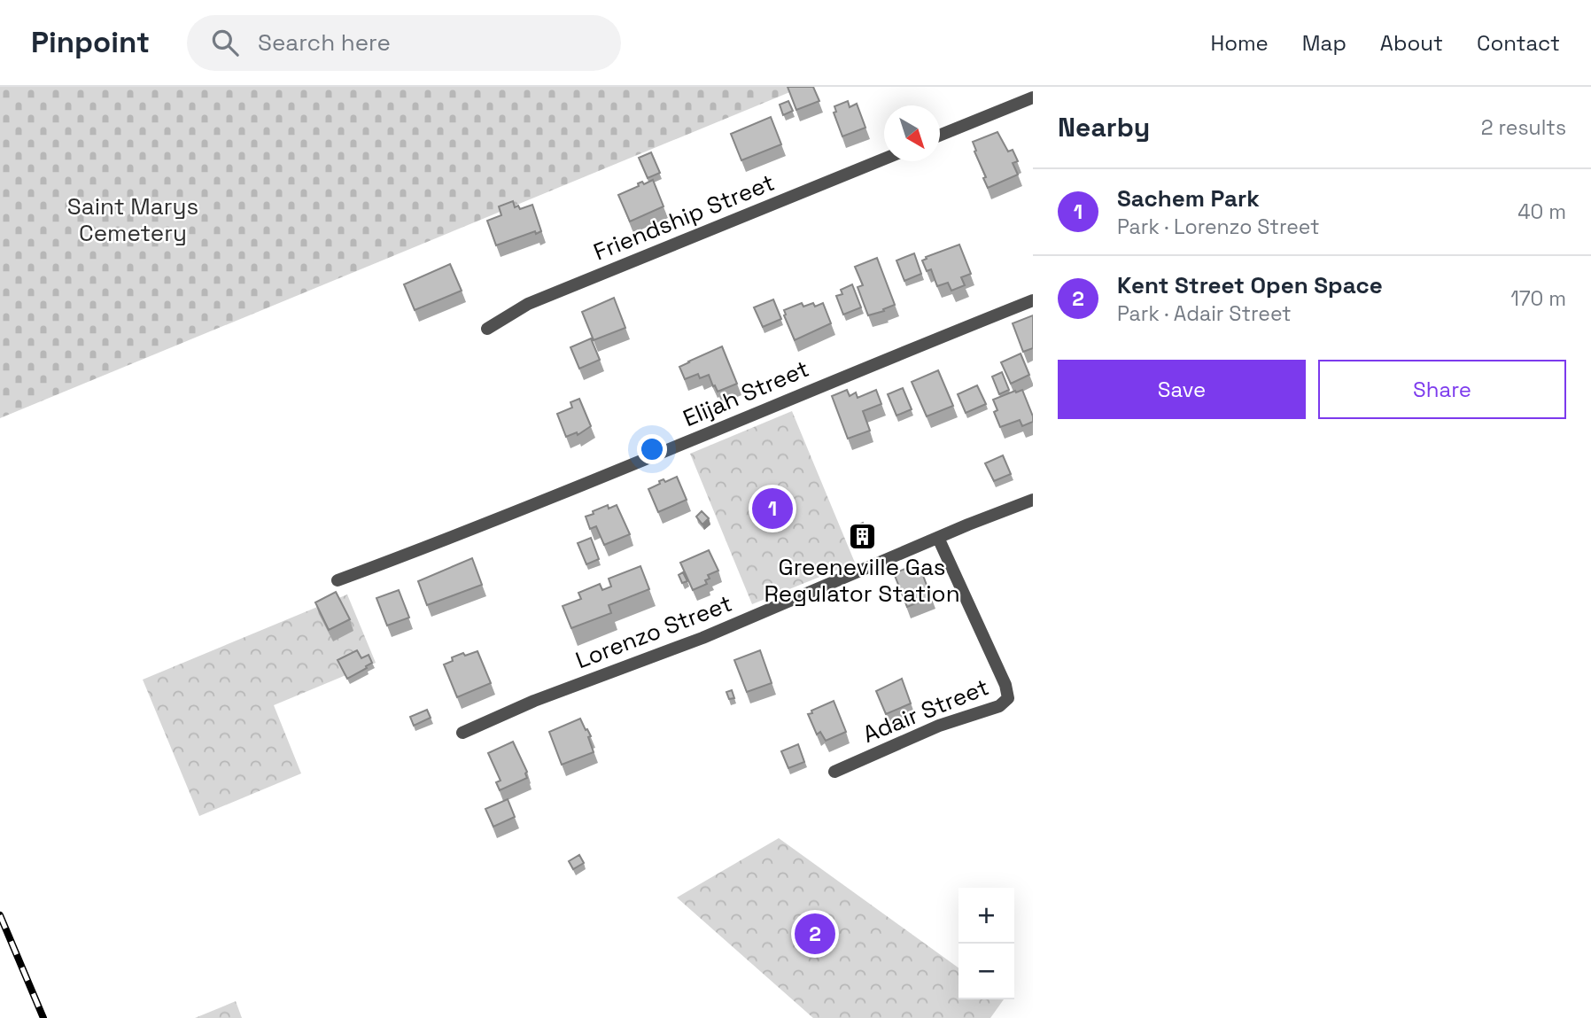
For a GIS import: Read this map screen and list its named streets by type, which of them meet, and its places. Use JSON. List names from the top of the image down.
{
  "streets": {
    "street": [
      "Friendship Street",
      "Elijah Street",
      "Lorenzo Street",
      "Adair Street"
    ]
  },
  "crossings": [
    ["Lorenzo Street", "Adair Street"]
  ],
  "parks": ["Saint Marys Cemetery"],
  "places": {
    "building": ["Greeneville Gas Regulator Station"]
  },
  "north": "bottom right",
  "page": {
    "header": "Pinpoint",
    "search": "Search here",
    "nav": [
      "Home",
      "Map",
      "About",
      "Contact"
    ],
    "heading": ["Nearby", "2 results"],
    "list": [
      {
        "mark": "1",
        "name": "Sachem Park",
        "note": "Park · Lorenzo Street",
        "value": "40 m"
      },
      {
        "mark": "2",
        "name": "Kent Street Open Space",
        "note": "Park · Adair Street",
        "value": "170 m"
      }
    ],
    "buttons": ["Save", "Share"],
    "pins": ["1", "2"],
    "map_buttons": ["+", "−"]
  }
}
